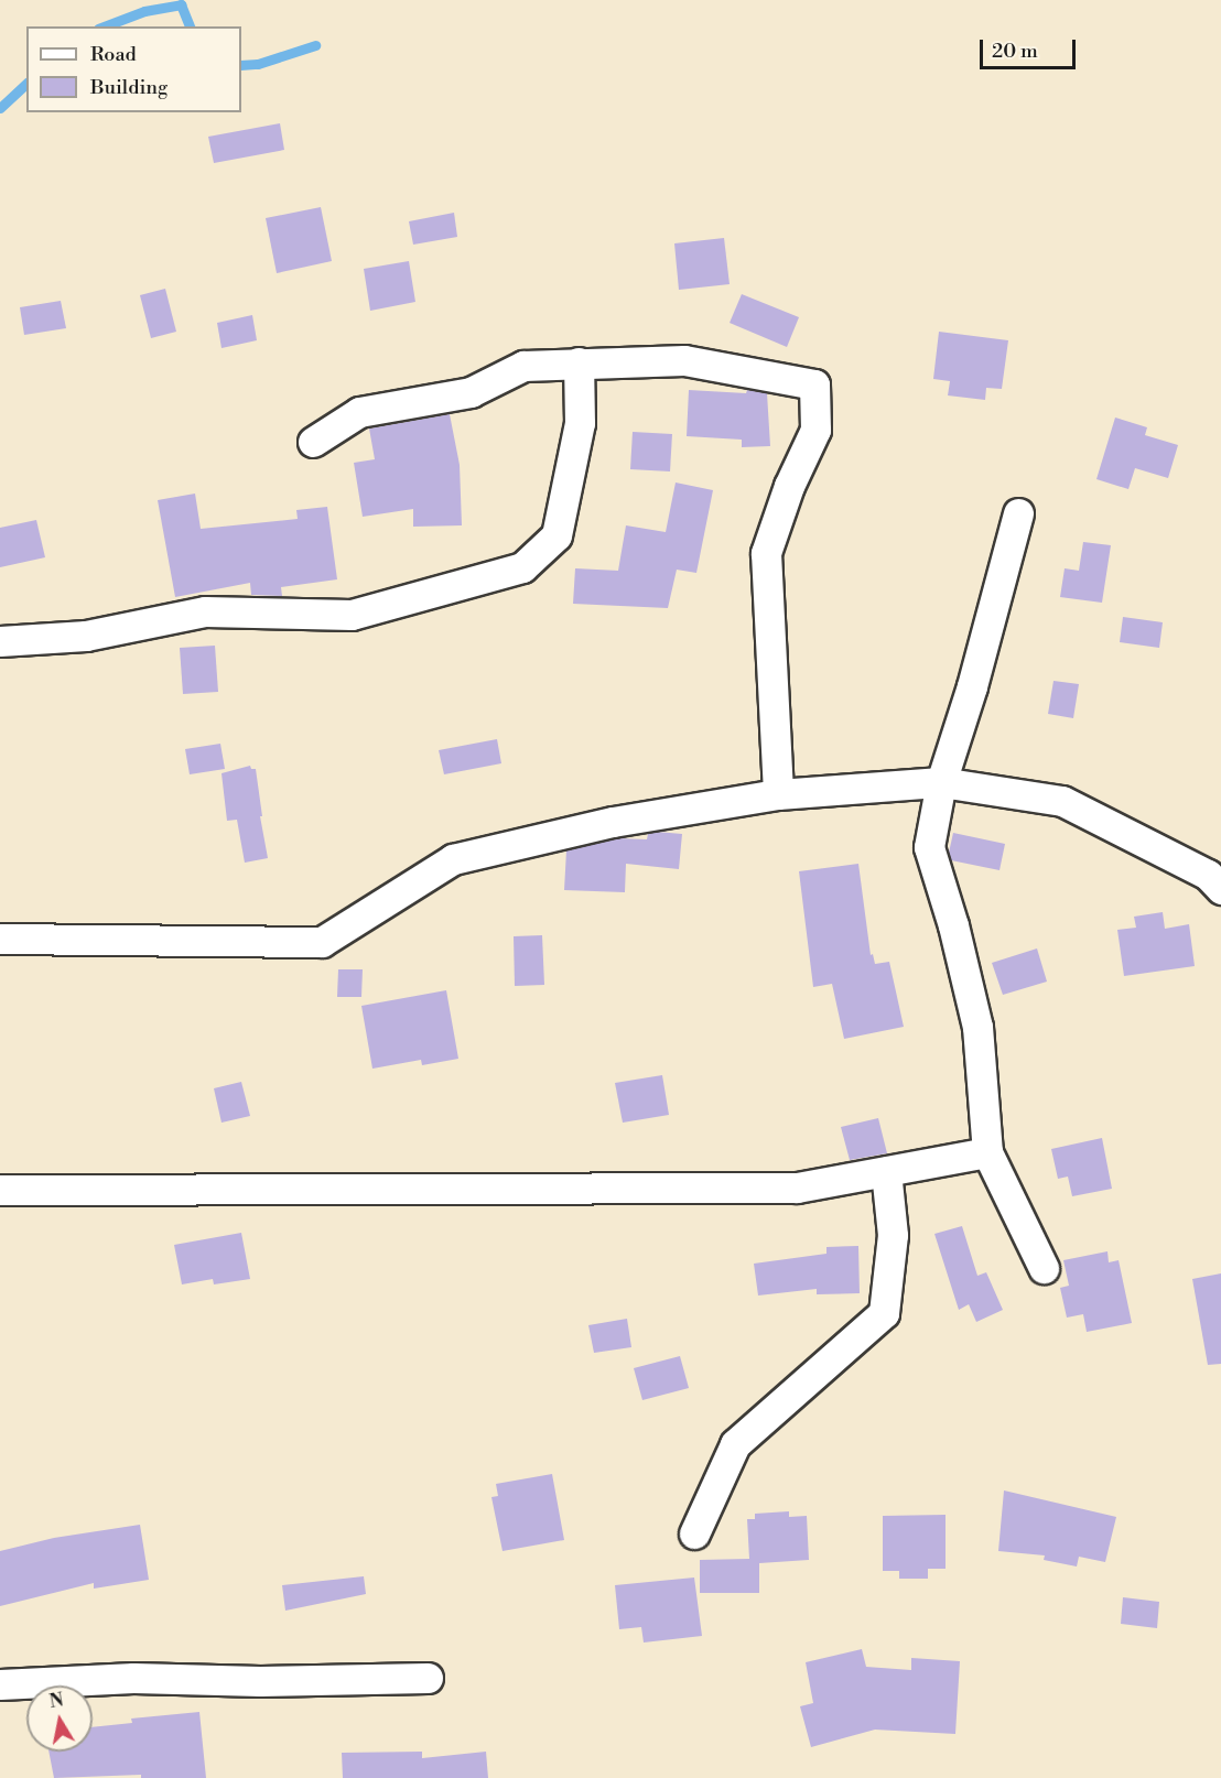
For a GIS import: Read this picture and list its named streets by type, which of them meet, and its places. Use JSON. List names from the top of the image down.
{
  "legend": ["Road", "Building"],
  "scale_bar": "20 m",
  "north": "top"
}
